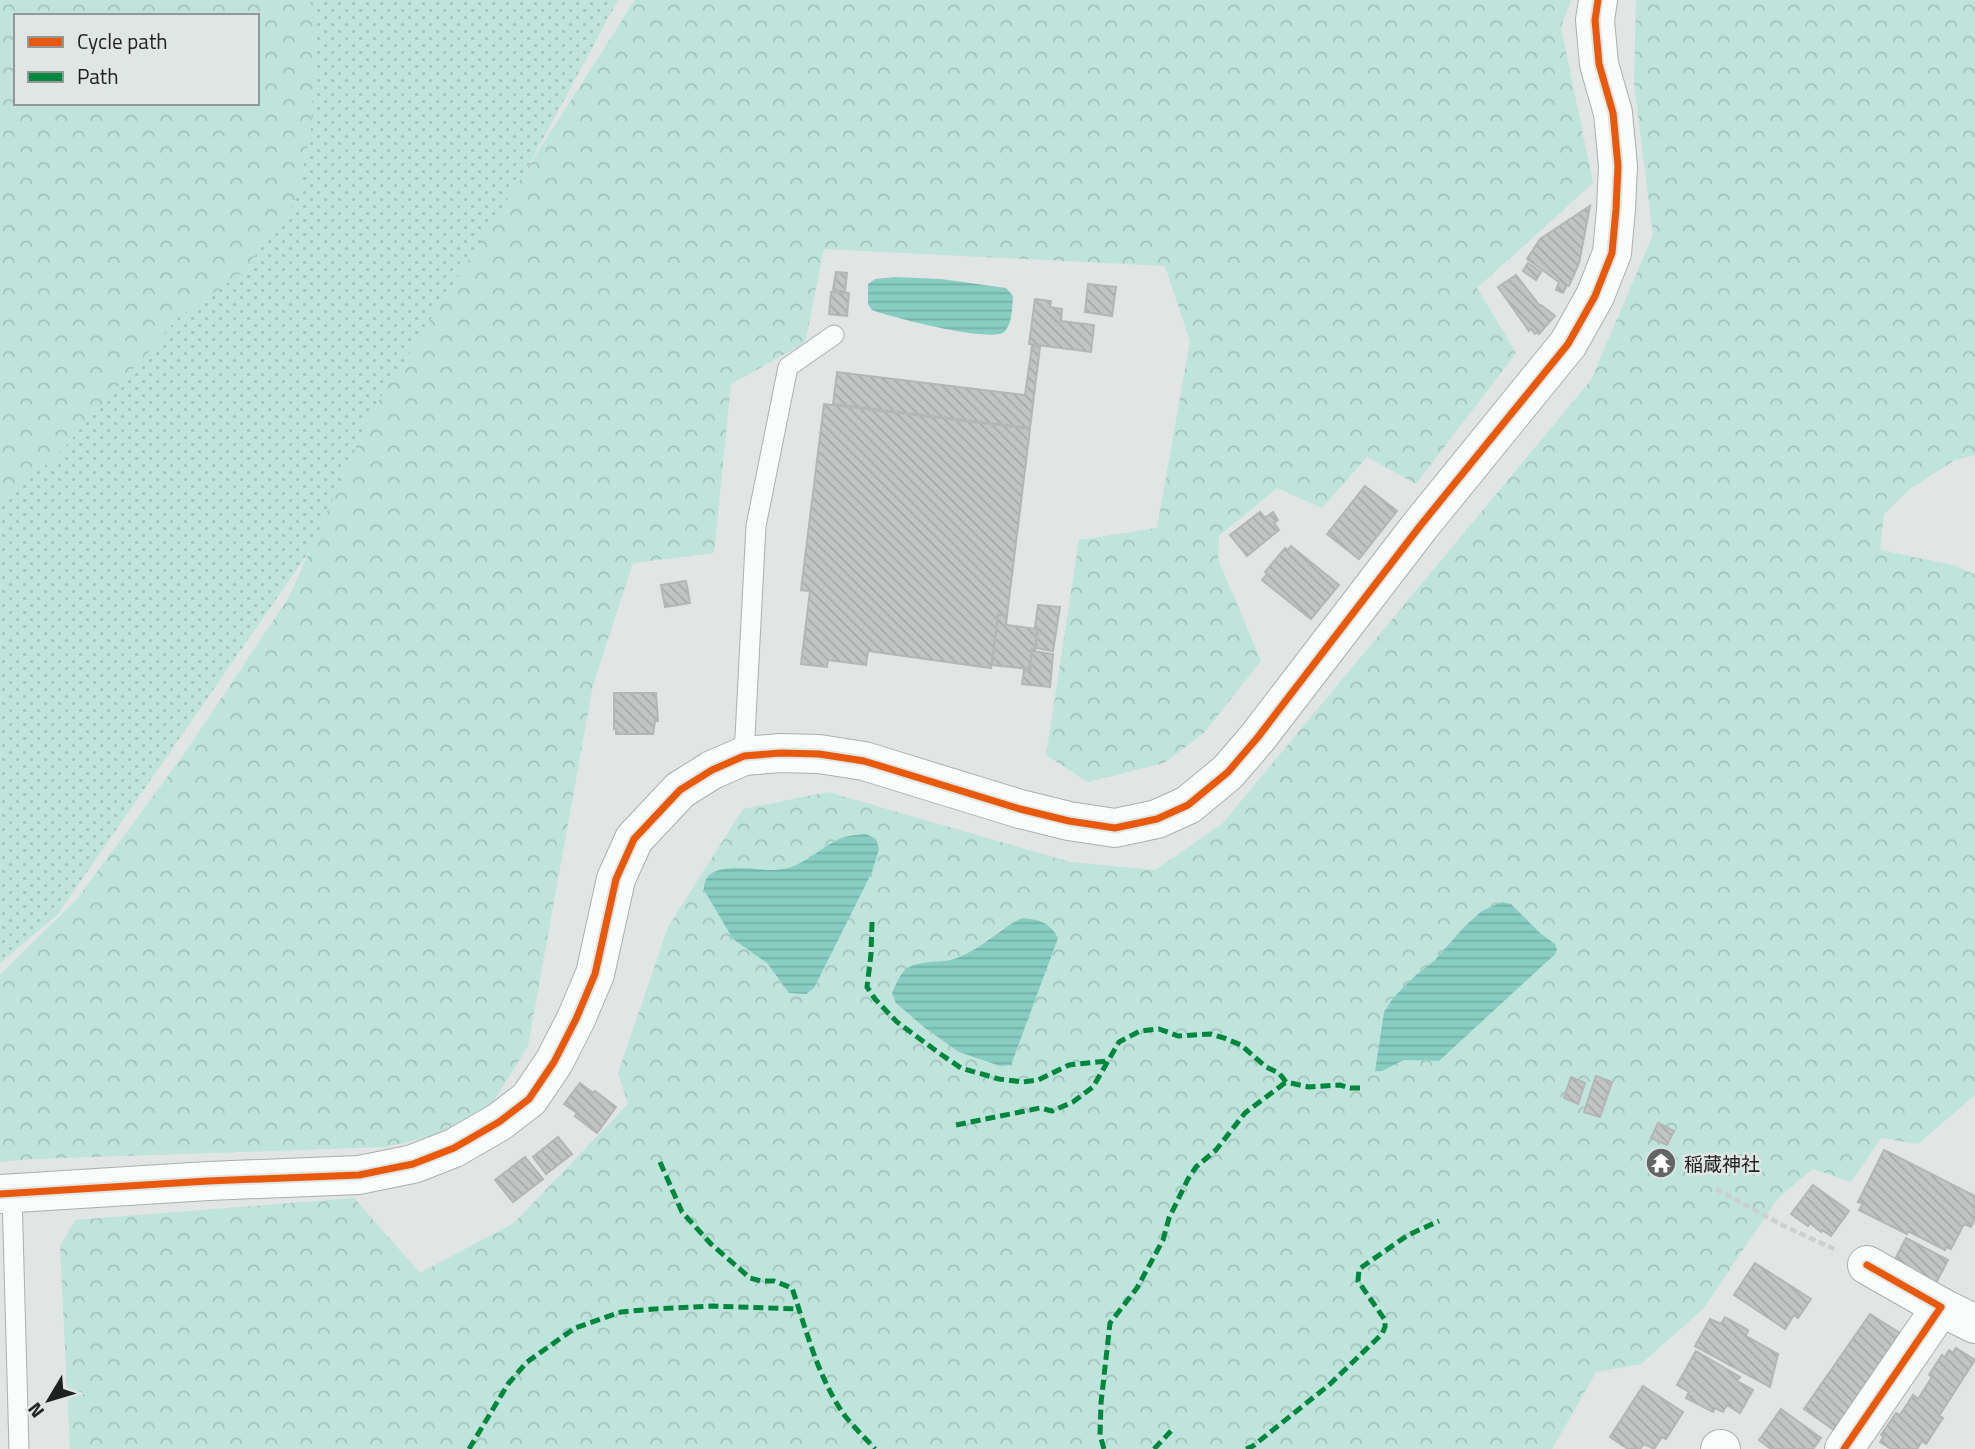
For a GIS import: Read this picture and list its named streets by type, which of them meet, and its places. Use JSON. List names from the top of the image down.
{
  "places": {
    "temple": ["稲蔵神社"]
  },
  "legend": ["Cycle path", "Path"],
  "north": "bottom left"
}
